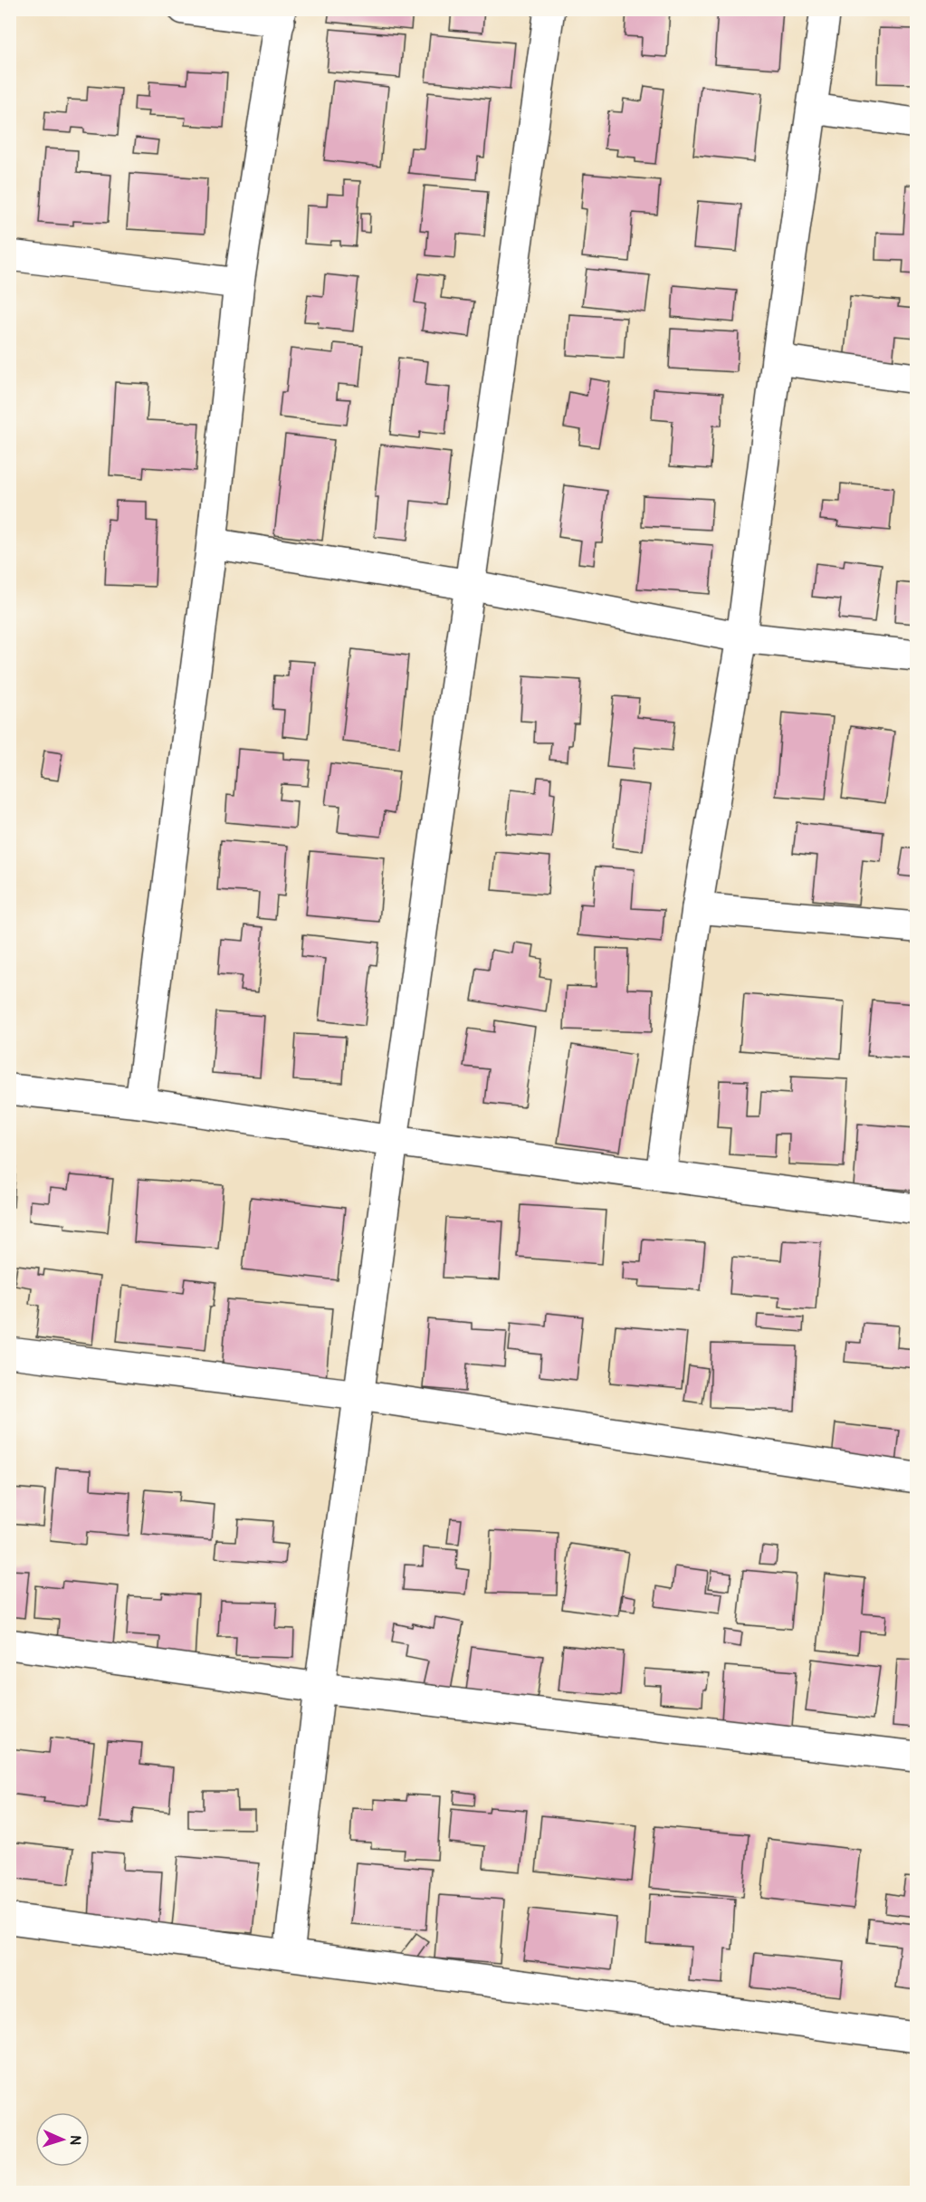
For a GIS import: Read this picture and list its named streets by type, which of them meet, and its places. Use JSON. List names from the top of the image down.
{
  "north": "right"
}
